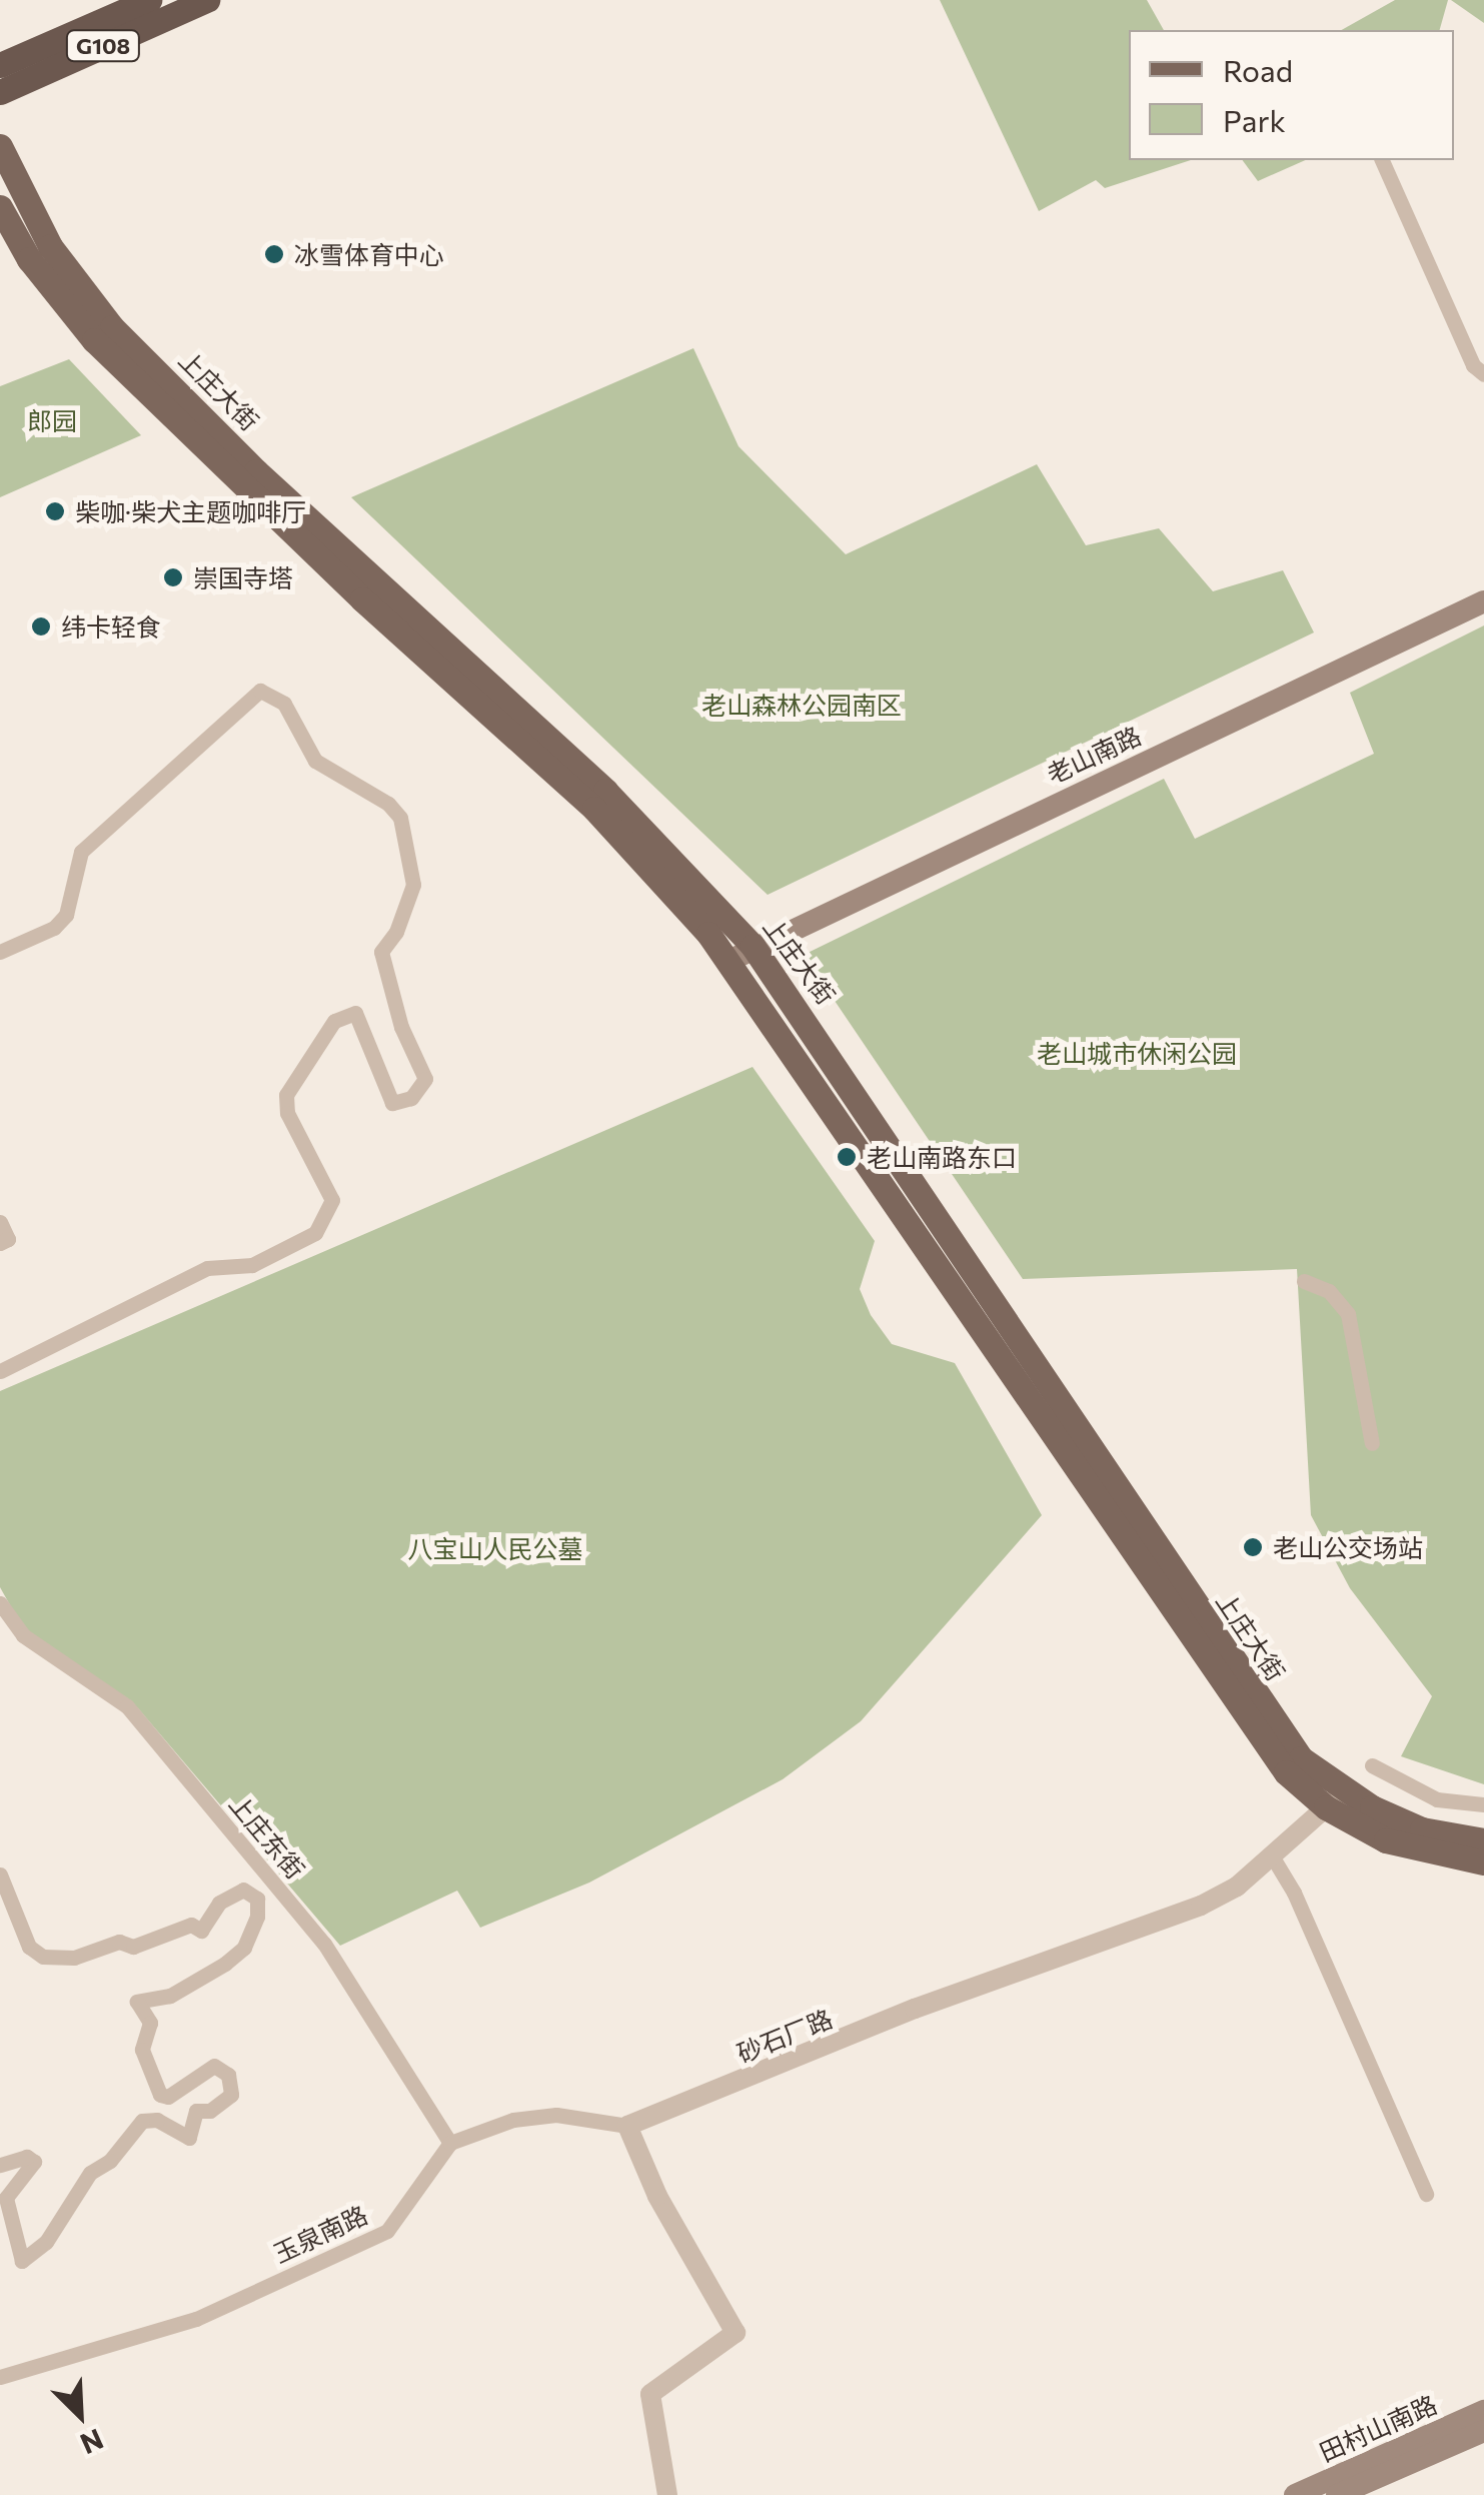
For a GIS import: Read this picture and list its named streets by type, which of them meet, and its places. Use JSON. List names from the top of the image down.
{
  "streets": {
    "highway": ["G108"],
    "main road": ["上庄大街", "老山南路", "田村山南路"],
    "street": ["上庄东街", "砂石厂路", "玉泉南路"]
  },
  "crossings": [
    ["上庄大街", "老山南路"],
    ["上庄大街", "砂石厂路"],
    ["上庄东街", "玉泉南路"]
  ],
  "parks": [
    "郎园",
    "老山森林公园南区",
    "老山城市休闲公园",
    "八宝山人民公墓"
  ],
  "places": [
    "冰雪体育中心",
    "柴咖·柴犬主题咖啡厅",
    "崇国寺塔",
    "纬卡轻食",
    "老山南路东口",
    "老山公交场站"
  ],
  "legend": ["Road", "Park"],
  "north": "bottom right"
}
